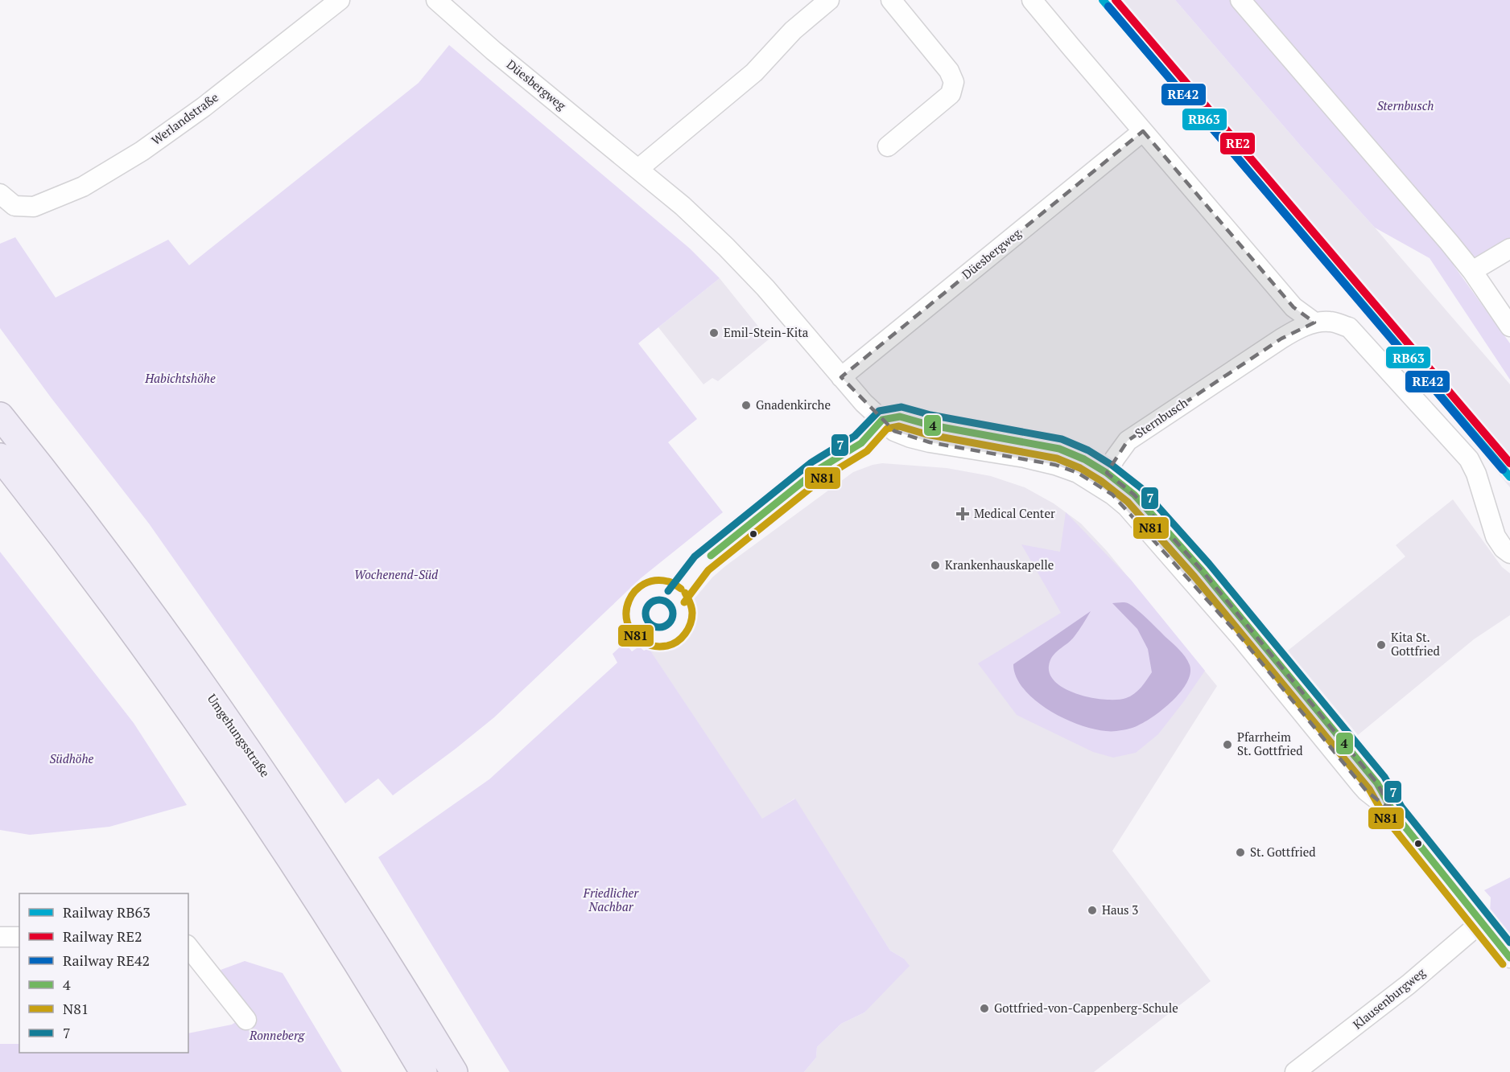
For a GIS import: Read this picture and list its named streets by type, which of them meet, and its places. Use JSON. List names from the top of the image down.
{
  "streets": {
    "highway": ["Umgehungsstraße"],
    "street": [
      "Düesbergweg",
      "Werlandstraße",
      "Sternbusch",
      "Klausenburgweg"
    ]
  },
  "crossings": [
    ["Düesbergweg", "Sternbusch"],
    ["Düesbergweg", "Klausenburgweg"]
  ],
  "parks": [
    "Sternbusch",
    "Habichtshöhe",
    "Wochenend-Süd",
    "Südhöhe",
    "Friedlicher Nachbar",
    "Ronneberg"
  ],
  "places": {
    "other": [
      "Emil-Stein-Kita",
      "Gnadenkirche",
      "Krankenhauskapelle",
      "Kita St. Gottfried",
      "Pfarrheim St. Gottfried",
      "St. Gottfried",
      "Haus 3",
      "Gottfried-von-Cappenberg-Schule"
    ],
    "health": ["Medical Center"]
  },
  "lines": [
    "rail line RB63",
    "rail line RE2",
    "rail line RE42",
    "transit line 7",
    "transit line 4",
    "transit line N81"
  ],
  "legend": [
    "Railway RB63",
    "Railway RE2",
    "Railway RE42",
    "4",
    "N81",
    "7"
  ]
}
